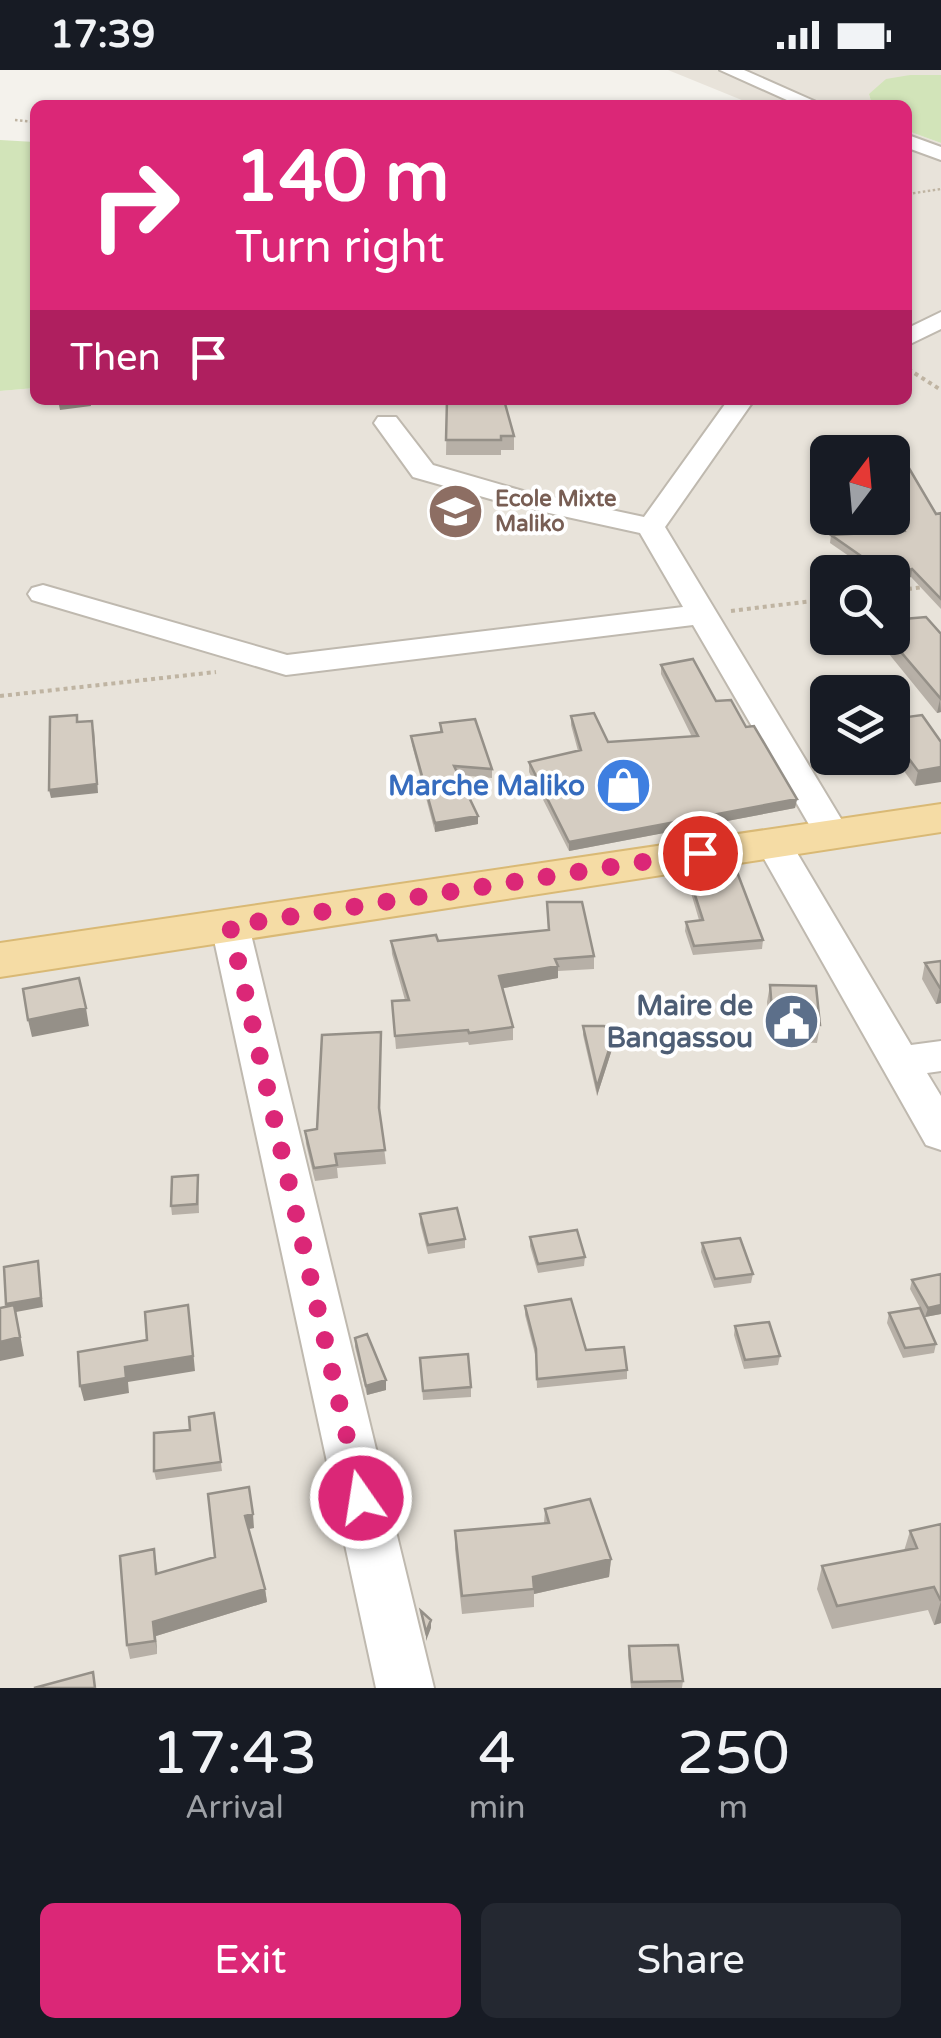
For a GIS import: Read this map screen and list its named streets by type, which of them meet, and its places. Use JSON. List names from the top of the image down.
{
  "places": {
    "school or university": ["Ecole Mixte Maliko"],
    "shop": ["Marche Maliko"],
    "public building": ["Maire de Bangassou"]
  },
  "north": "top",
  "page": {
    "status": "17:39",
    "turn": ["140 m", "Turn right"],
    "then": "Then",
    "eta": [
      "17:43",
      "Arrival",
      "4",
      "min",
      "250",
      "m"
    ],
    "buttons": ["Exit", "Share"]
  }
}
